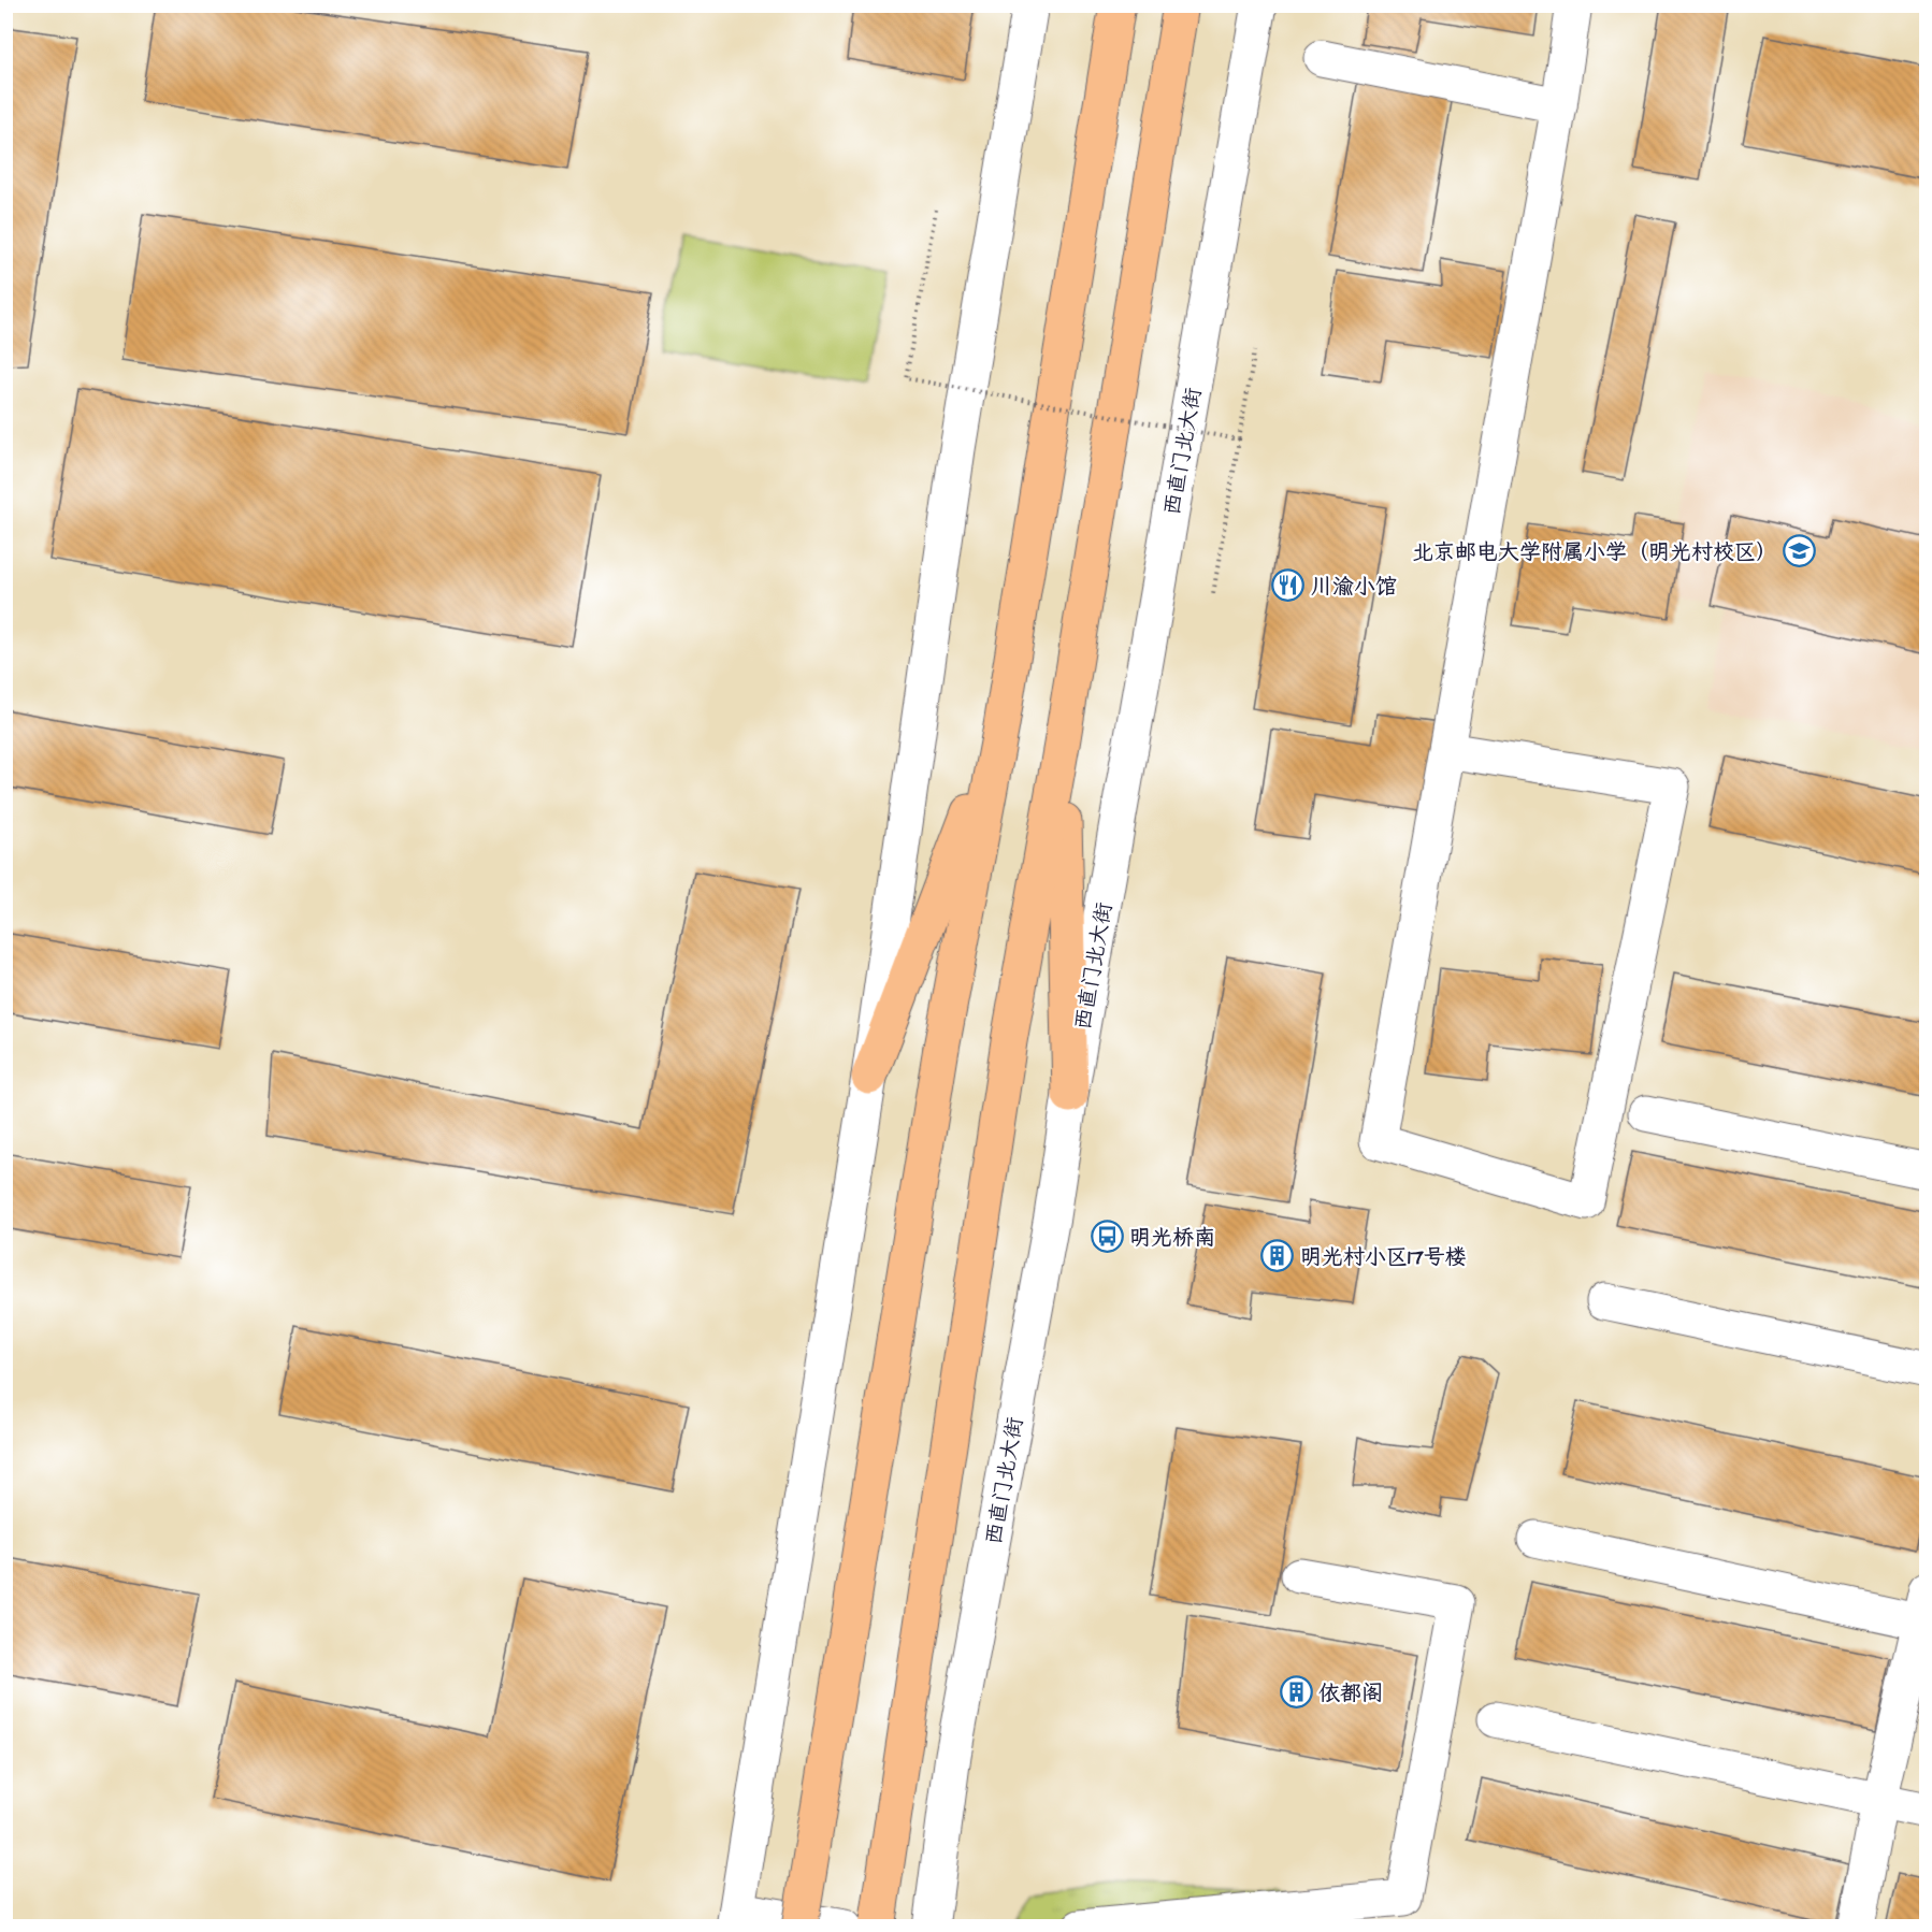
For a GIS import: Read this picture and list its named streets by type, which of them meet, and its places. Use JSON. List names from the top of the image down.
{
  "streets": {
    "street": ["西直门北大街"]
  },
  "places": {
    "school or university": ["北京邮电大学附属小学（明光村校区）"],
    "restaurant": ["川渝小馆"],
    "bus stop": ["明光桥南"],
    "building": ["明光村小区17号楼", "依都阁"]
  }
}
